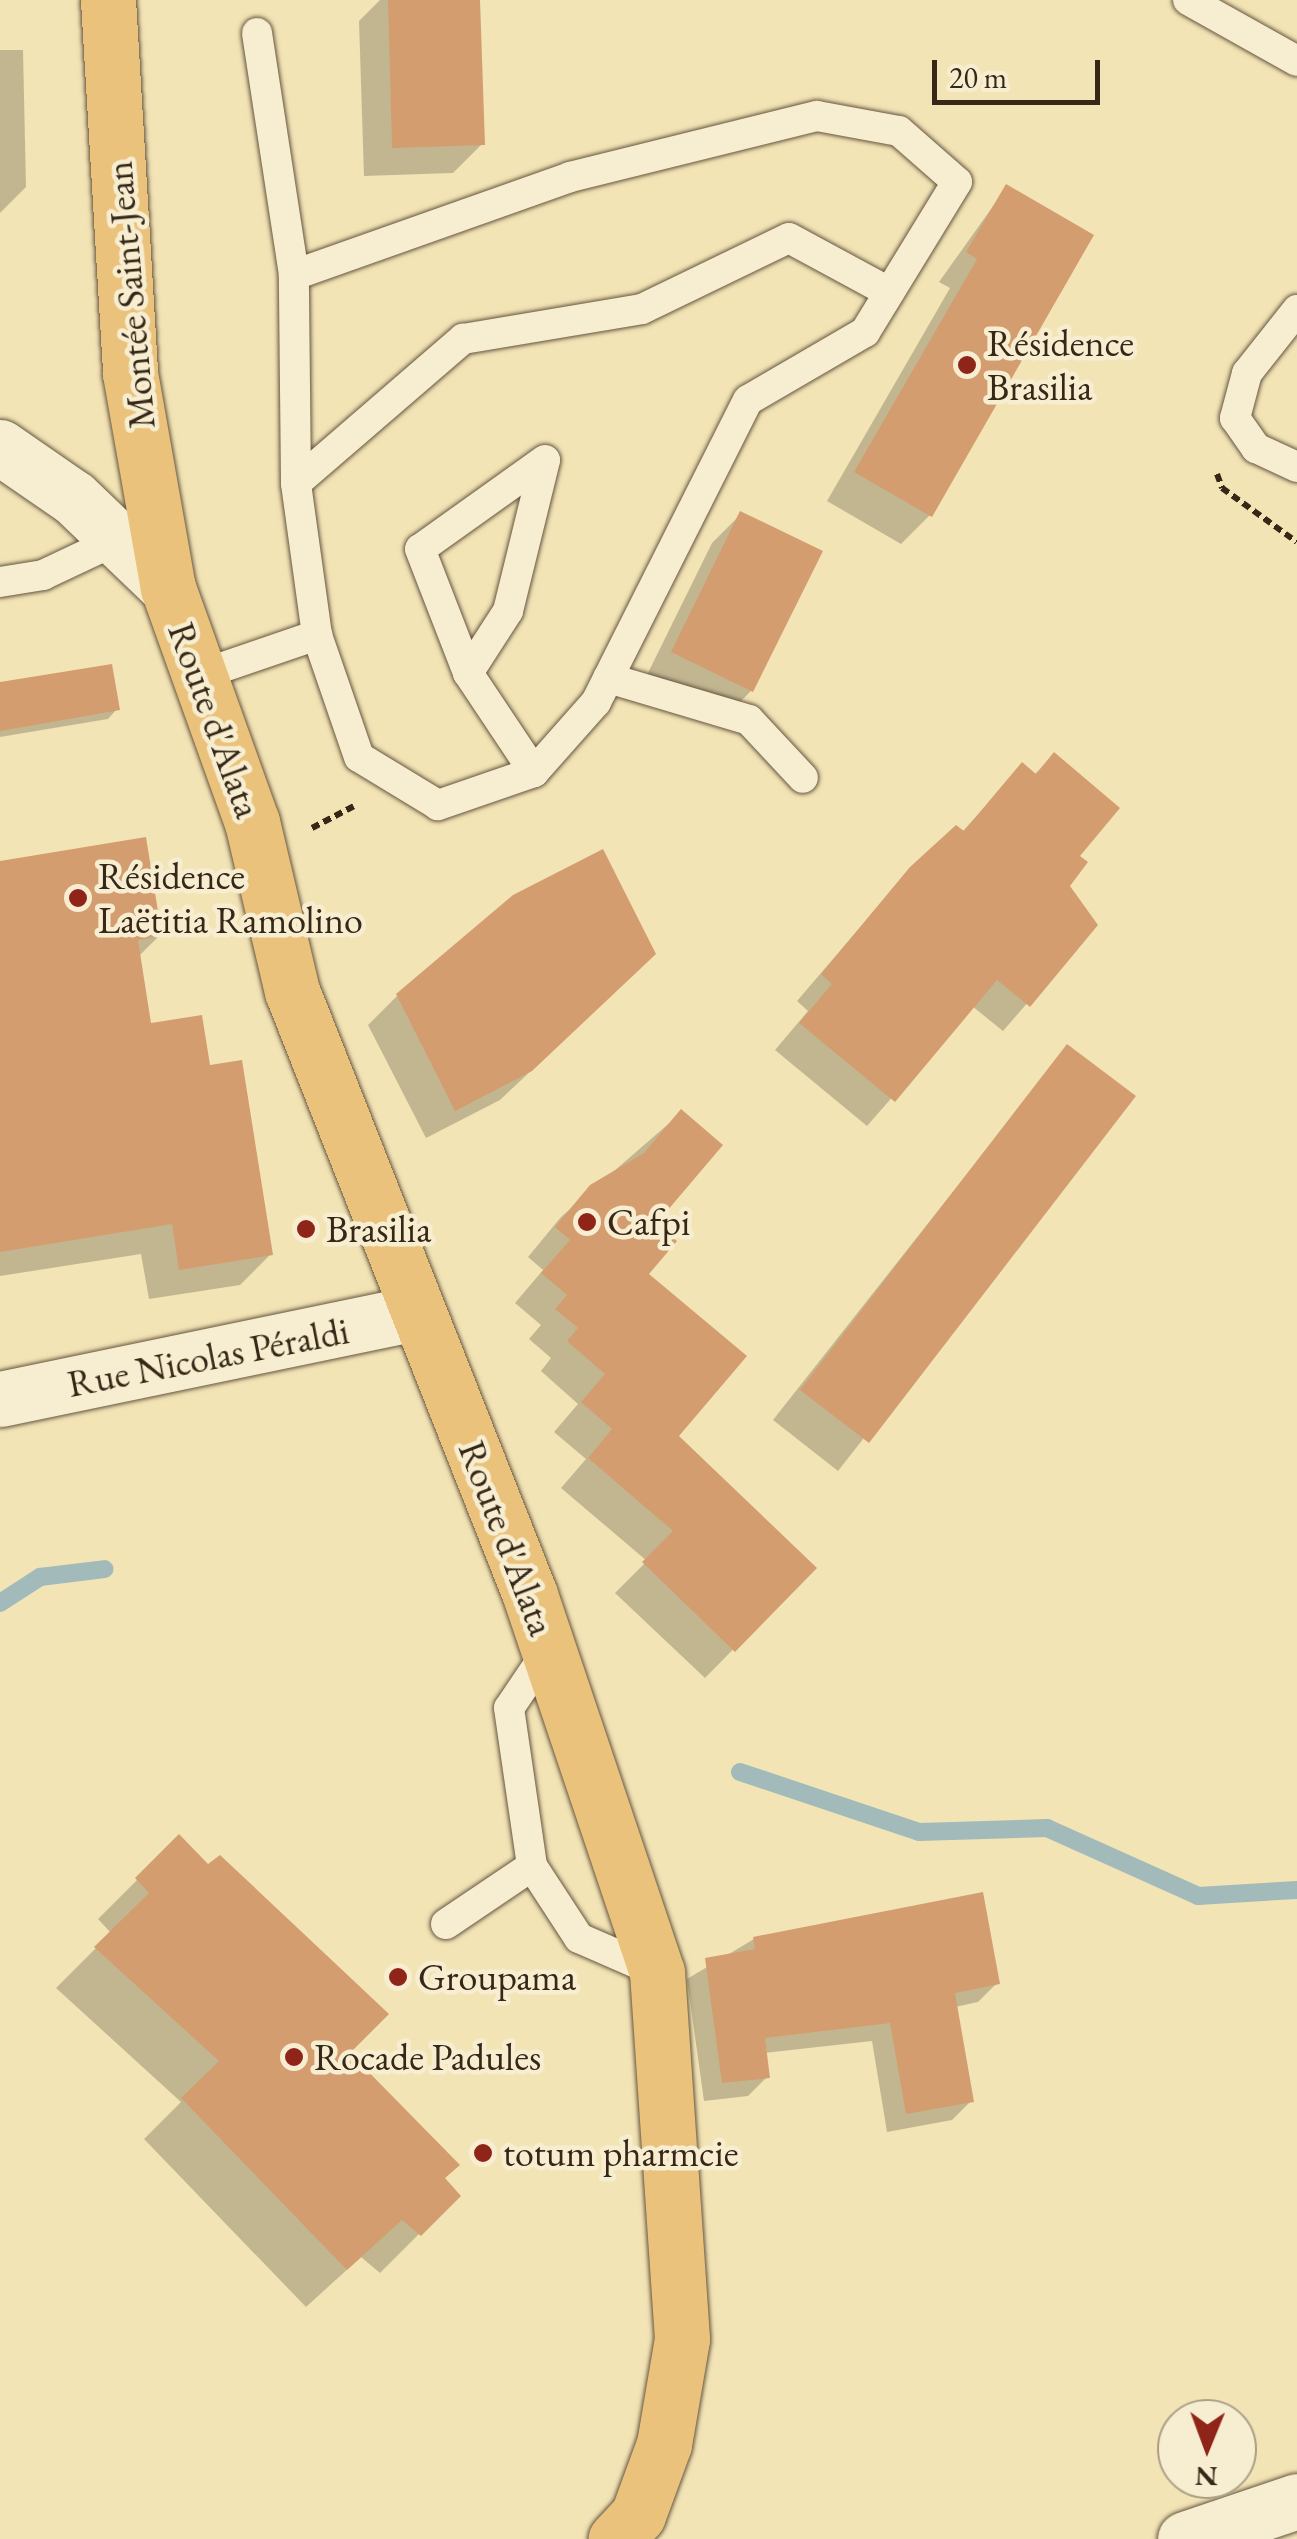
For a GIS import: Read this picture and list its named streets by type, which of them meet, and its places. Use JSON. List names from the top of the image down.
{
  "streets": {
    "main road": ["Montée Saint-Jean", "Route d'Alata"],
    "street": ["Rue Nicolas Péraldi"]
  },
  "crossings": [
    ["Montée Saint-Jean", "Route d'Alata"],
    ["Route d'Alata", "Rue Nicolas Péraldi"]
  ],
  "places": [
    "Résidence Brasilia",
    "Résidence Laëtitia Ramolino",
    "Cafpi",
    "Brasilia",
    "Groupama",
    "Rocade Padules",
    "totum pharmcie"
  ],
  "scale_bar": "20 m",
  "north": "bottom"
}
